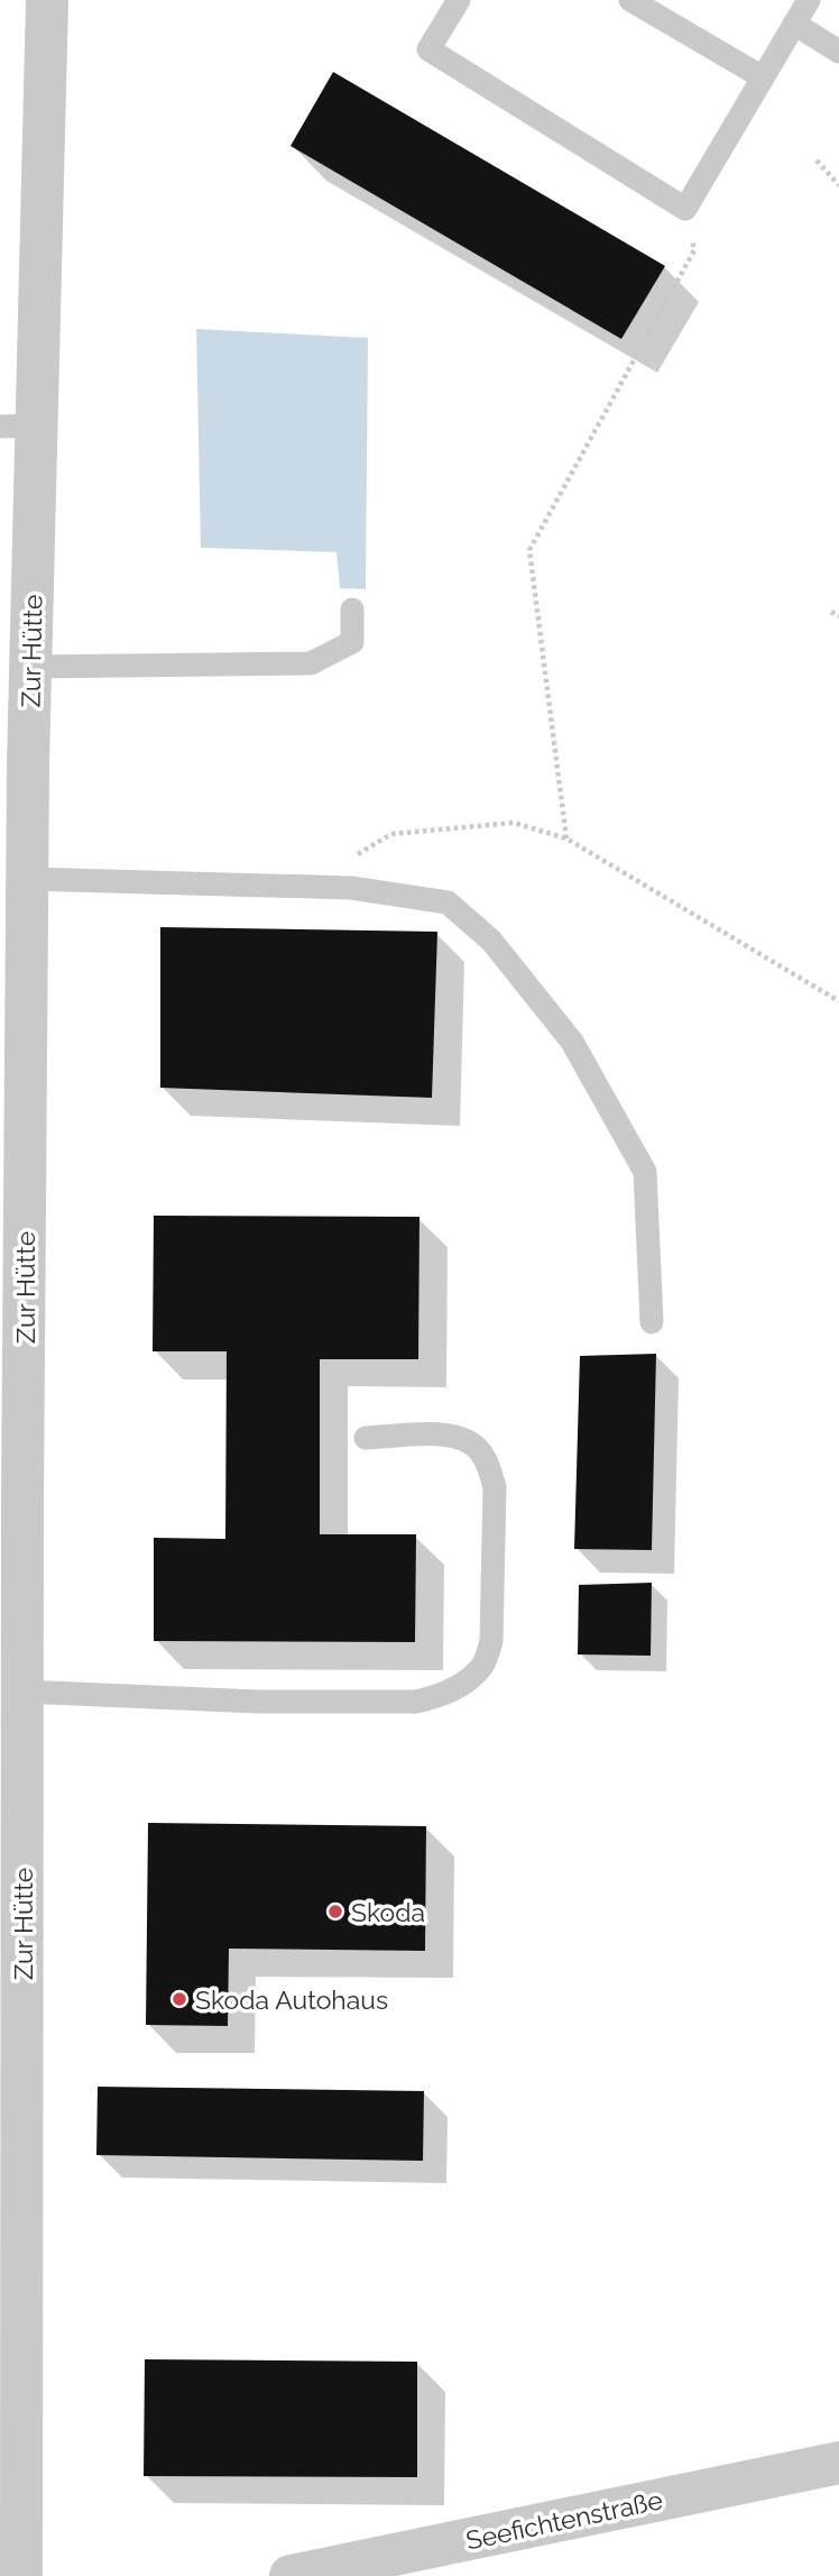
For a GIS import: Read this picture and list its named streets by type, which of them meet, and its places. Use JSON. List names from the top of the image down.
{
  "streets": {
    "street": ["Zur Hütte", "Seefichtenstraße"]
  },
  "places": ["Skoda", "Skoda Autohaus"]
}
